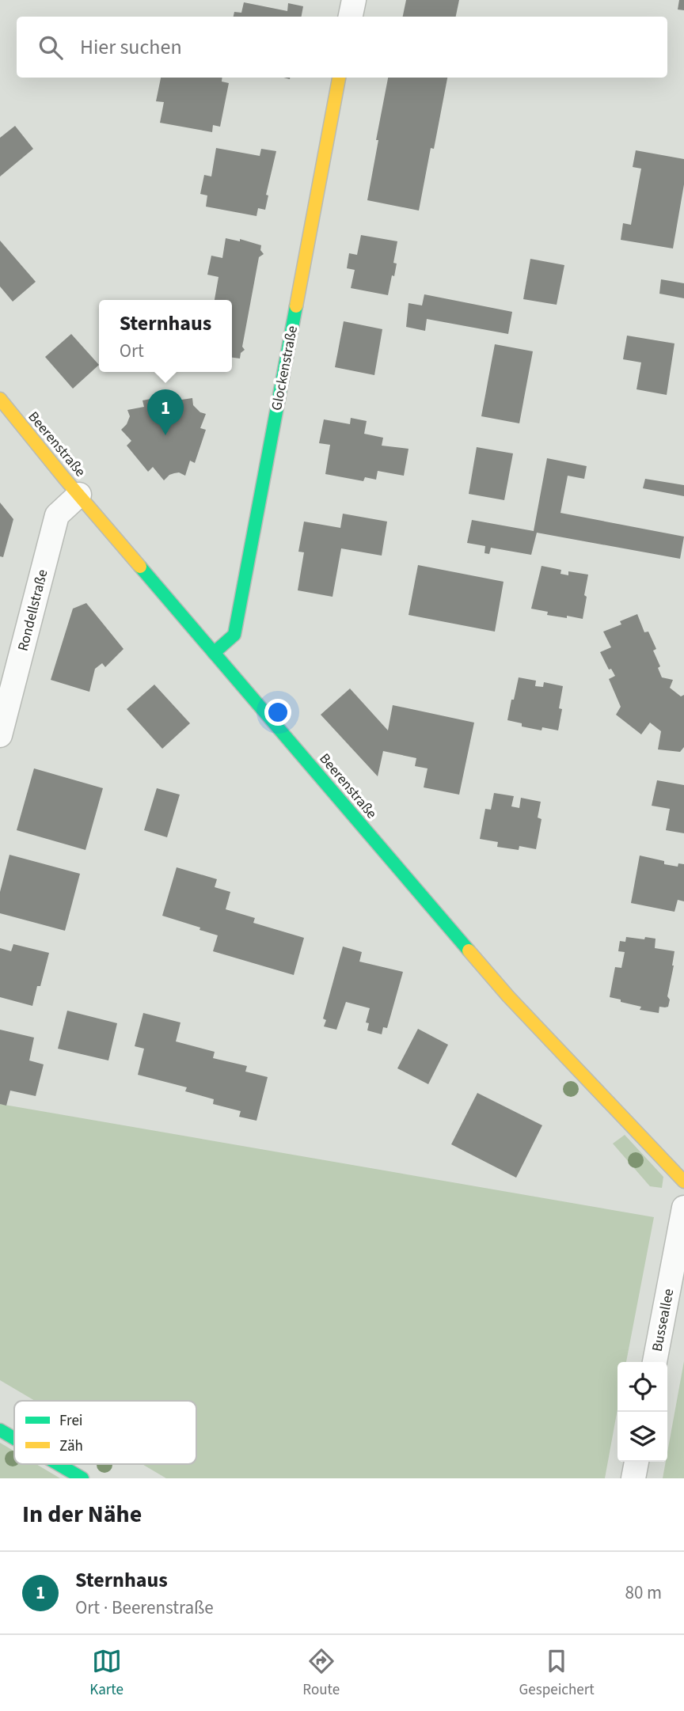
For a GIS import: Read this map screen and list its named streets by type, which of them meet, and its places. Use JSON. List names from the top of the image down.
{
  "streets": {
    "street": [
      "Glockenstraße",
      "Beerenstraße",
      "Rondellstraße",
      "Busseallee"
    ]
  },
  "crossings": [
    ["Glockenstraße", "Beerenstraße"],
    ["Beerenstraße", "Rondellstraße"]
  ],
  "legend": ["Frei", "Zäh"],
  "page": {
    "search": "Hier suchen",
    "popup": ["Sternhaus", "Ort"],
    "pins": "1",
    "heading": "In der Nähe",
    "list": [
      {
        "mark": "1",
        "name": "Sternhaus",
        "note": "Ort · Beerenstraße",
        "value": "80 m"
      }
    ],
    "nav": ["Karte", "Route", "Gespeichert"]
  }
}
